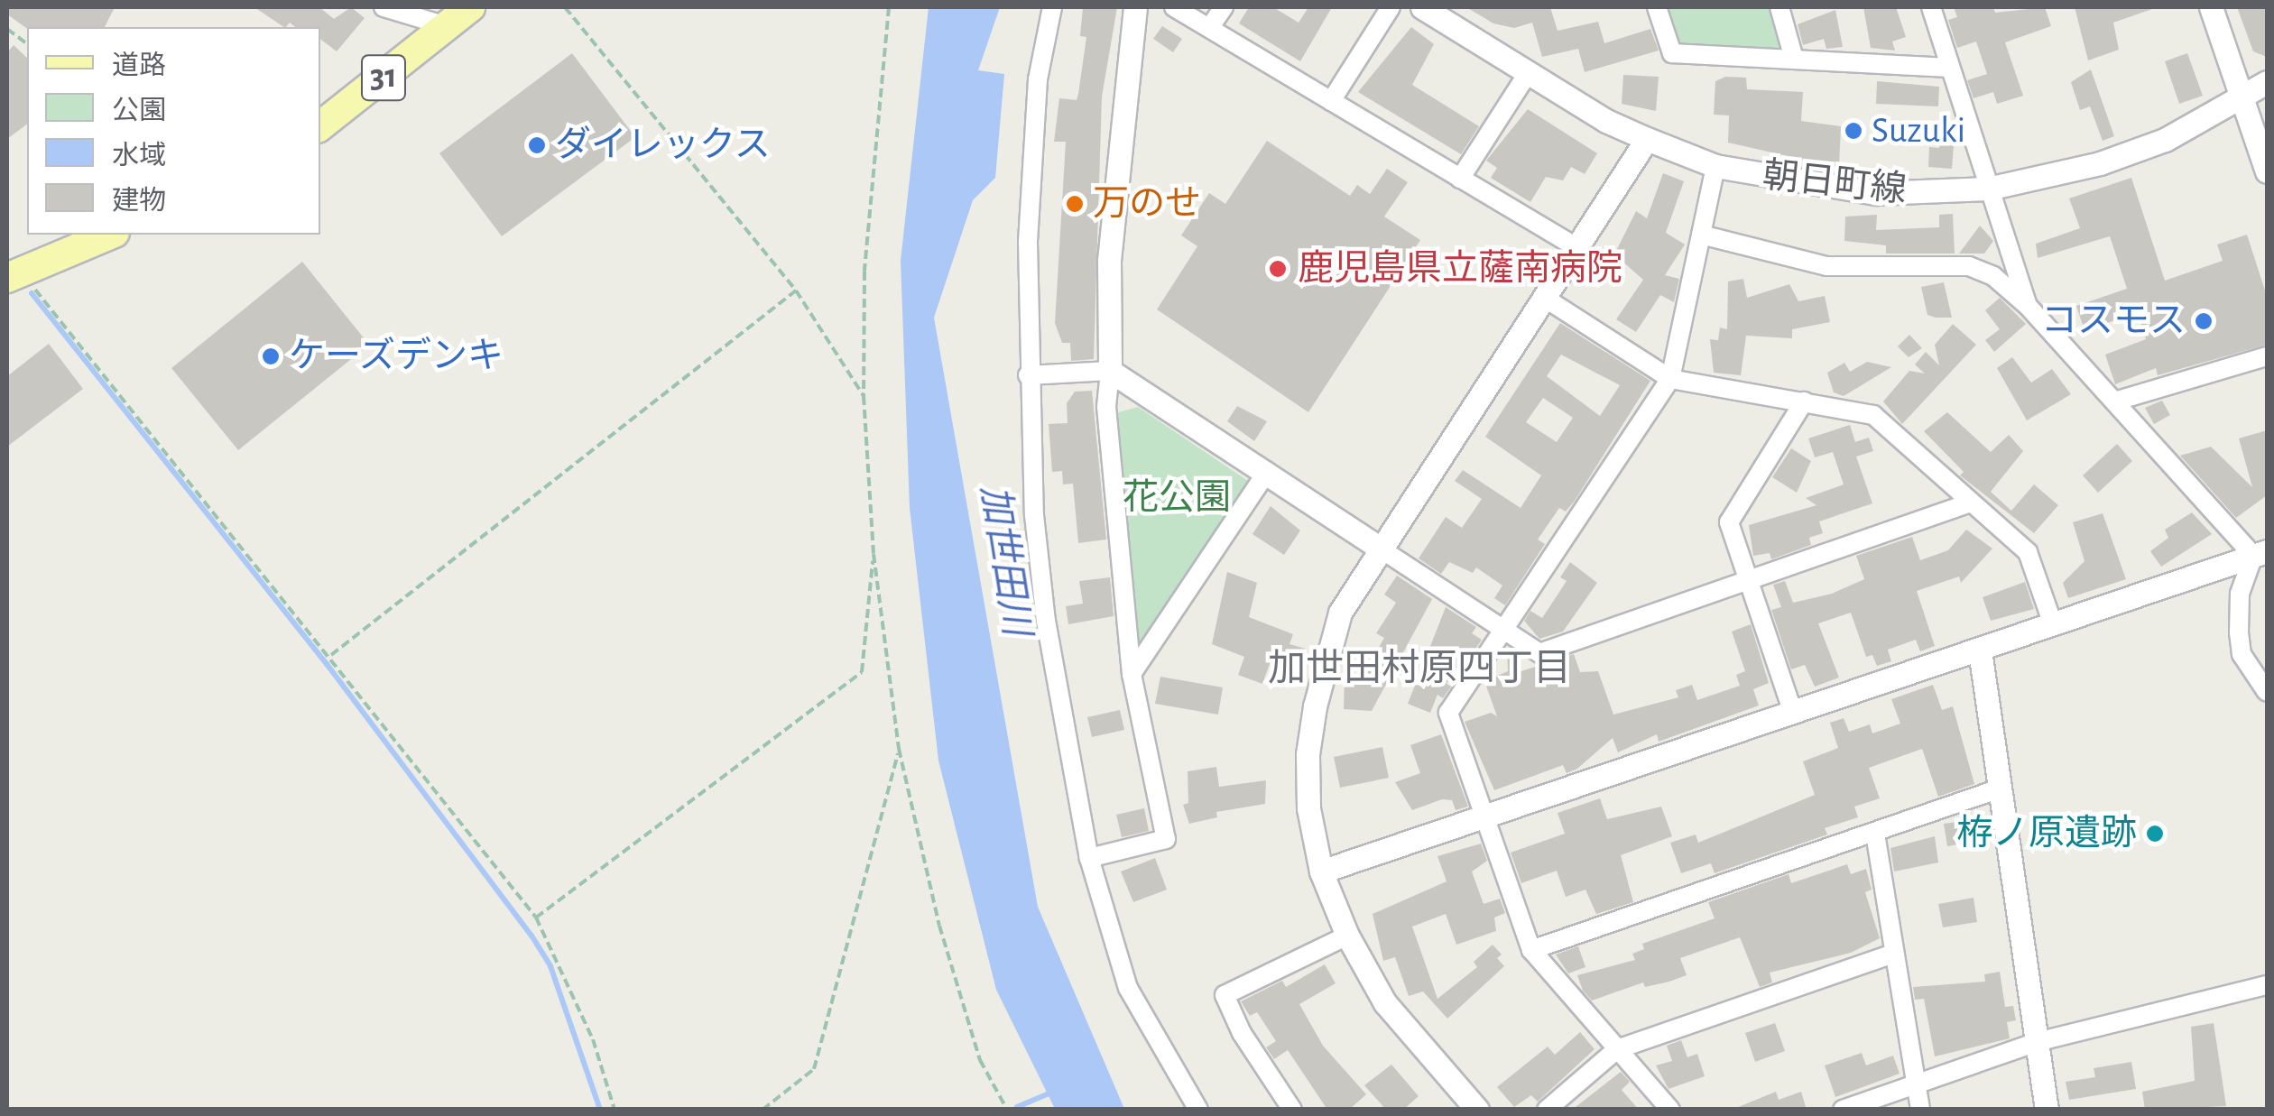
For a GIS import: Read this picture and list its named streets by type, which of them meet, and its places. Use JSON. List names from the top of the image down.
{
  "streets": {
    "main road": ["31"],
    "street": ["朝日町線"]
  },
  "districts": ["加世田村原四丁目"],
  "water": ["加世田川"],
  "parks": ["花公園"],
  "places": [
    "Suzuki",
    "ダイレックス",
    "万のせ",
    "鹿児島県立薩南病院",
    "コスモス",
    "ケーズデンキ",
    "栫ノ原遺跡"
  ],
  "legend": [
    "道路",
    "公園",
    "水域",
    "建物"
  ]
}
